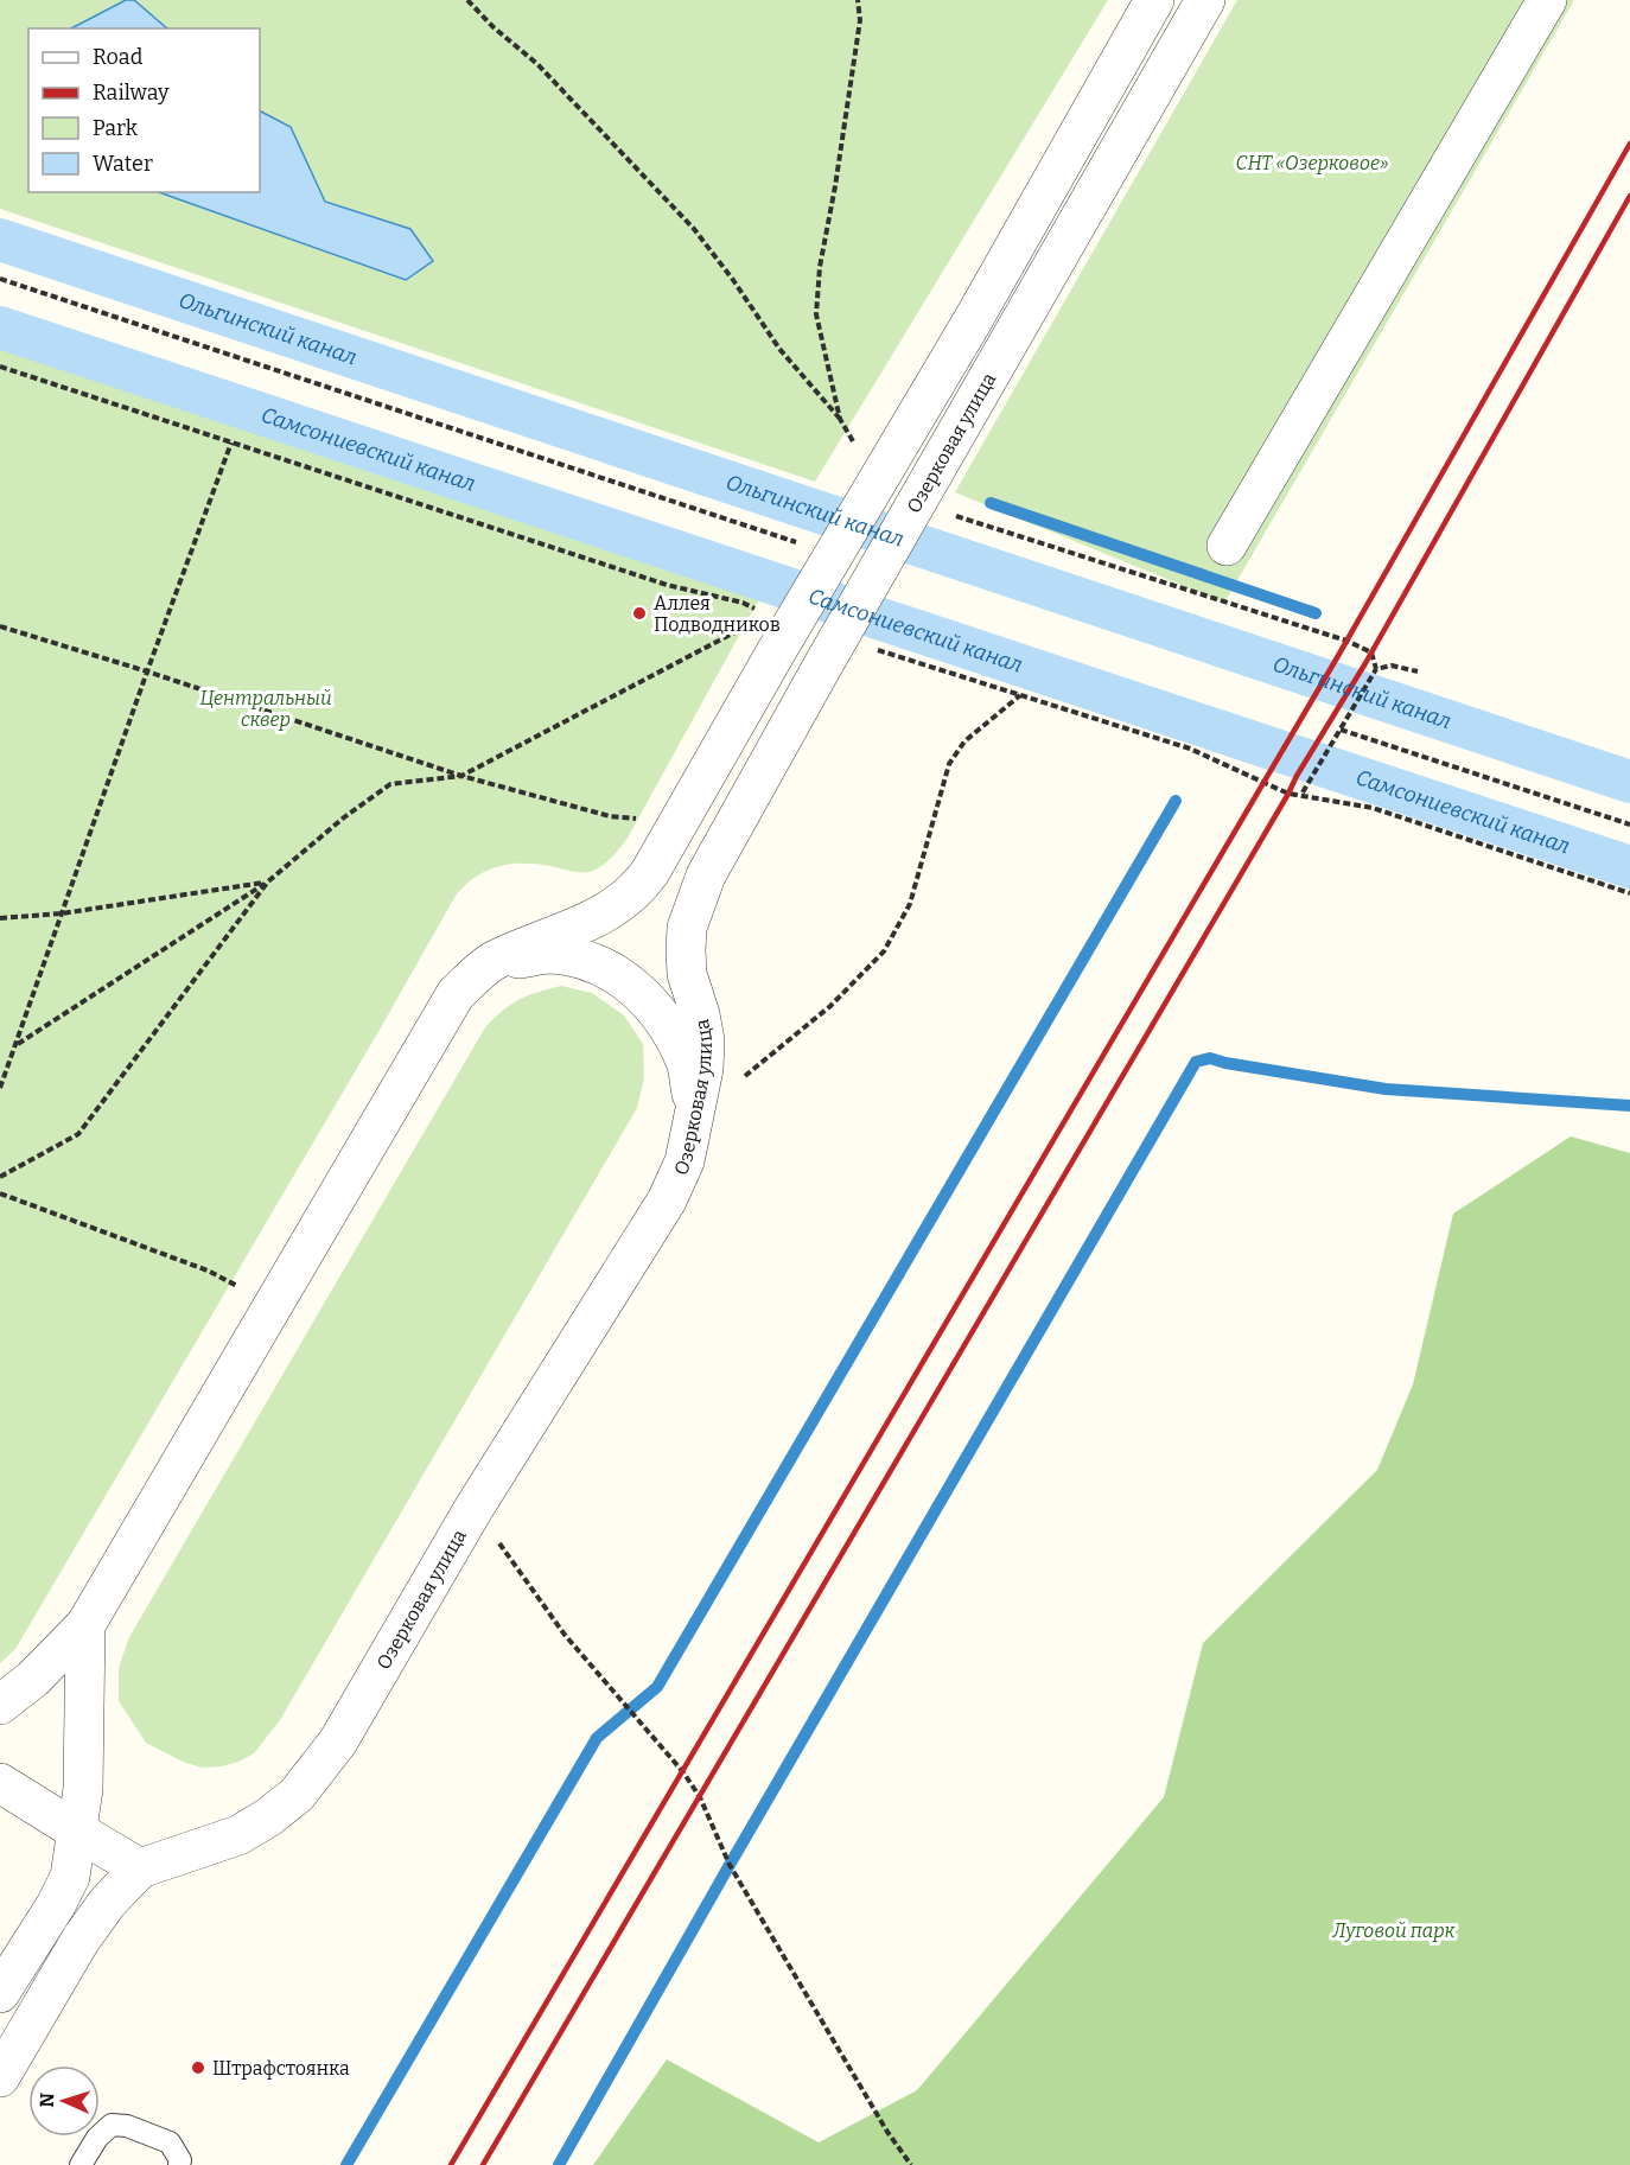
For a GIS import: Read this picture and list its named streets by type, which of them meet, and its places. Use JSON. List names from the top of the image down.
{
  "streets": {
    "street": ["Озерковая улица"]
  },
  "water": ["Ольгинский канал", "Самсониевский канал"],
  "parks": ["СНТ «Озерковое»", "Центральный сквер", "Луговой парк"],
  "places": ["Аллея Подводников", "Штрафстоянка"],
  "legend": [
    "Road",
    "Railway",
    "Park",
    "Water"
  ],
  "north": "left"
}
